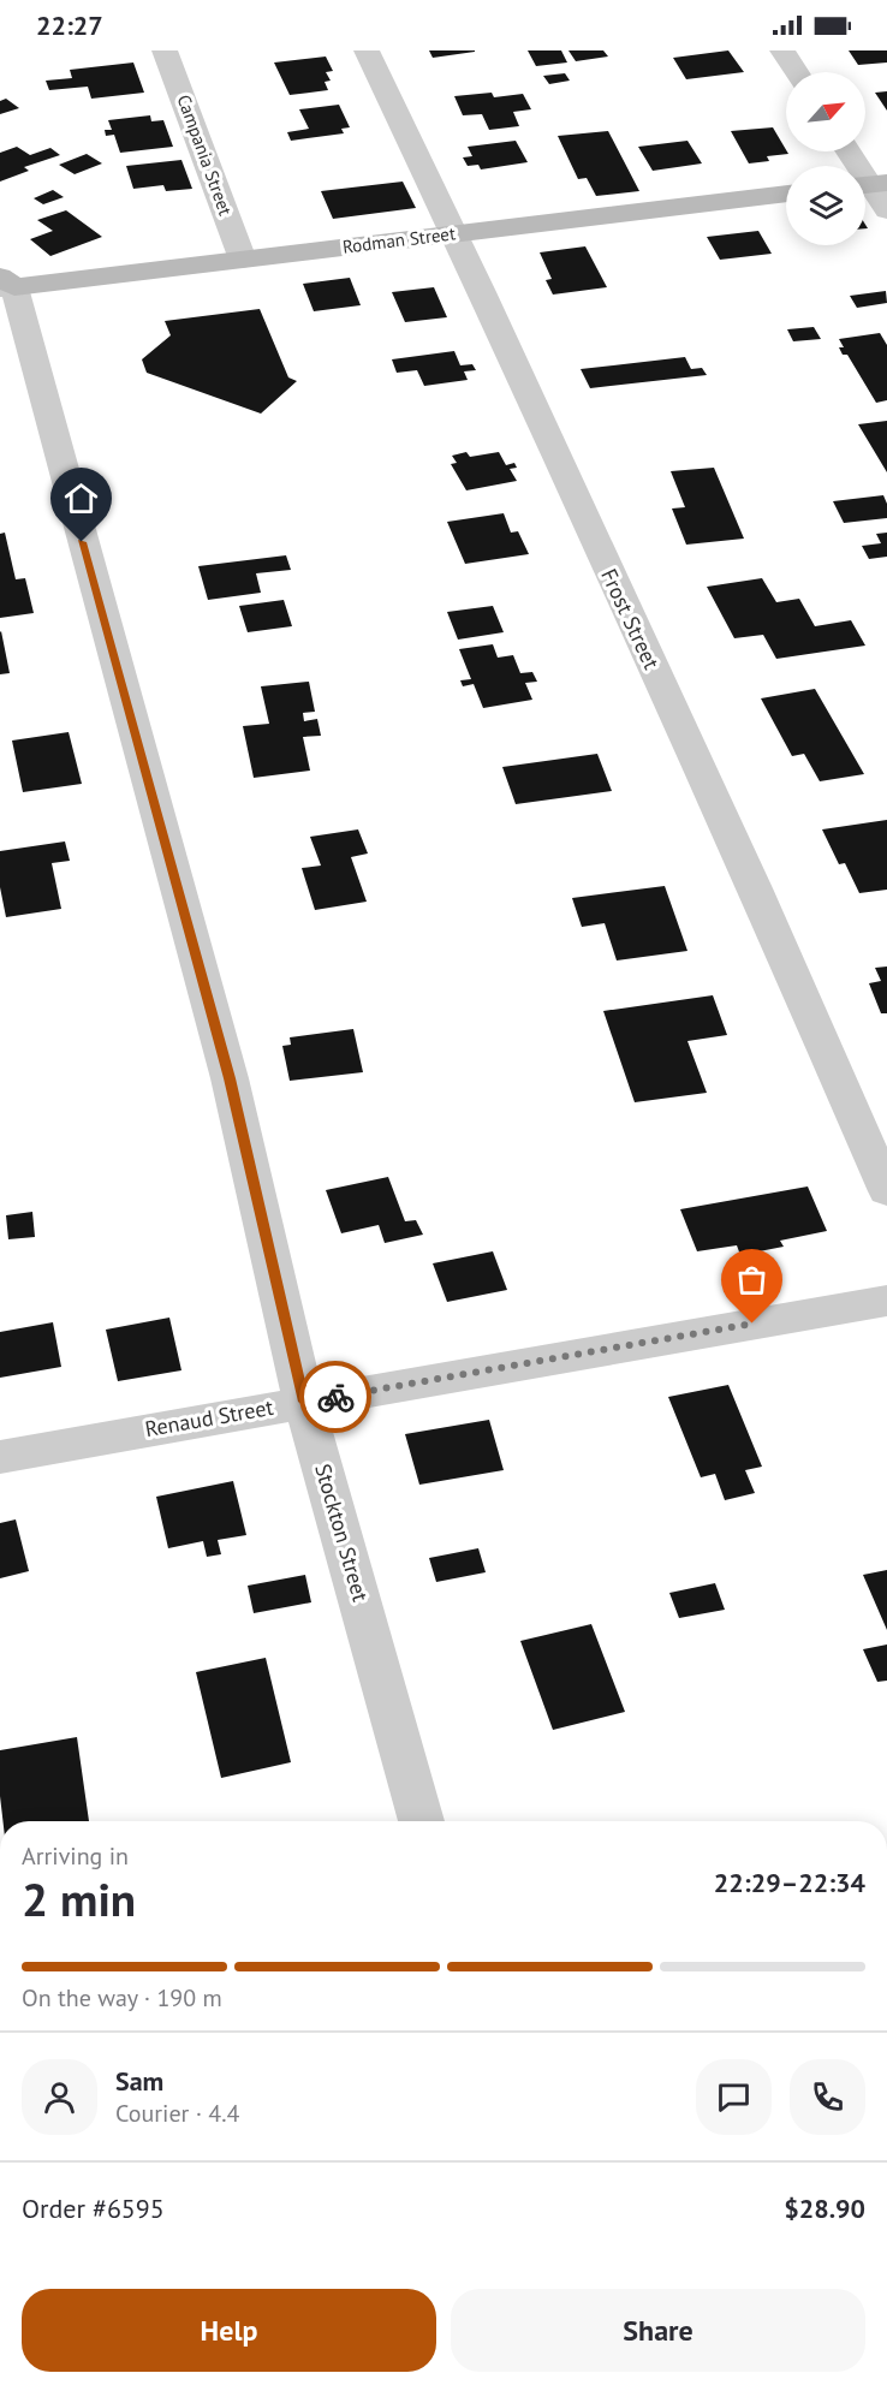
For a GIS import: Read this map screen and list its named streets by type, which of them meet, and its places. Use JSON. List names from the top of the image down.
{
  "streets": {
    "street": [
      "Campania Street",
      "Rodman Street",
      "Frost Street",
      "Renaud Street",
      "Stockton Street"
    ]
  },
  "crossings": [
    ["Campania Street", "Rodman Street"],
    ["Rodman Street", "Frost Street"],
    ["Rodman Street", "Stockton Street"],
    ["Renaud Street", "Stockton Street"]
  ],
  "north": "top right",
  "page": {
    "status": "22:27",
    "heading": ["2 min", "Arriving in", "22:29–22:34"],
    "panel": [
      "Sam",
      "Courier · 4.4",
      "Order #6595",
      "$28.90"
    ],
    "bar": "On the way · 190 m",
    "buttons": ["Help", "Share"]
  }
}
